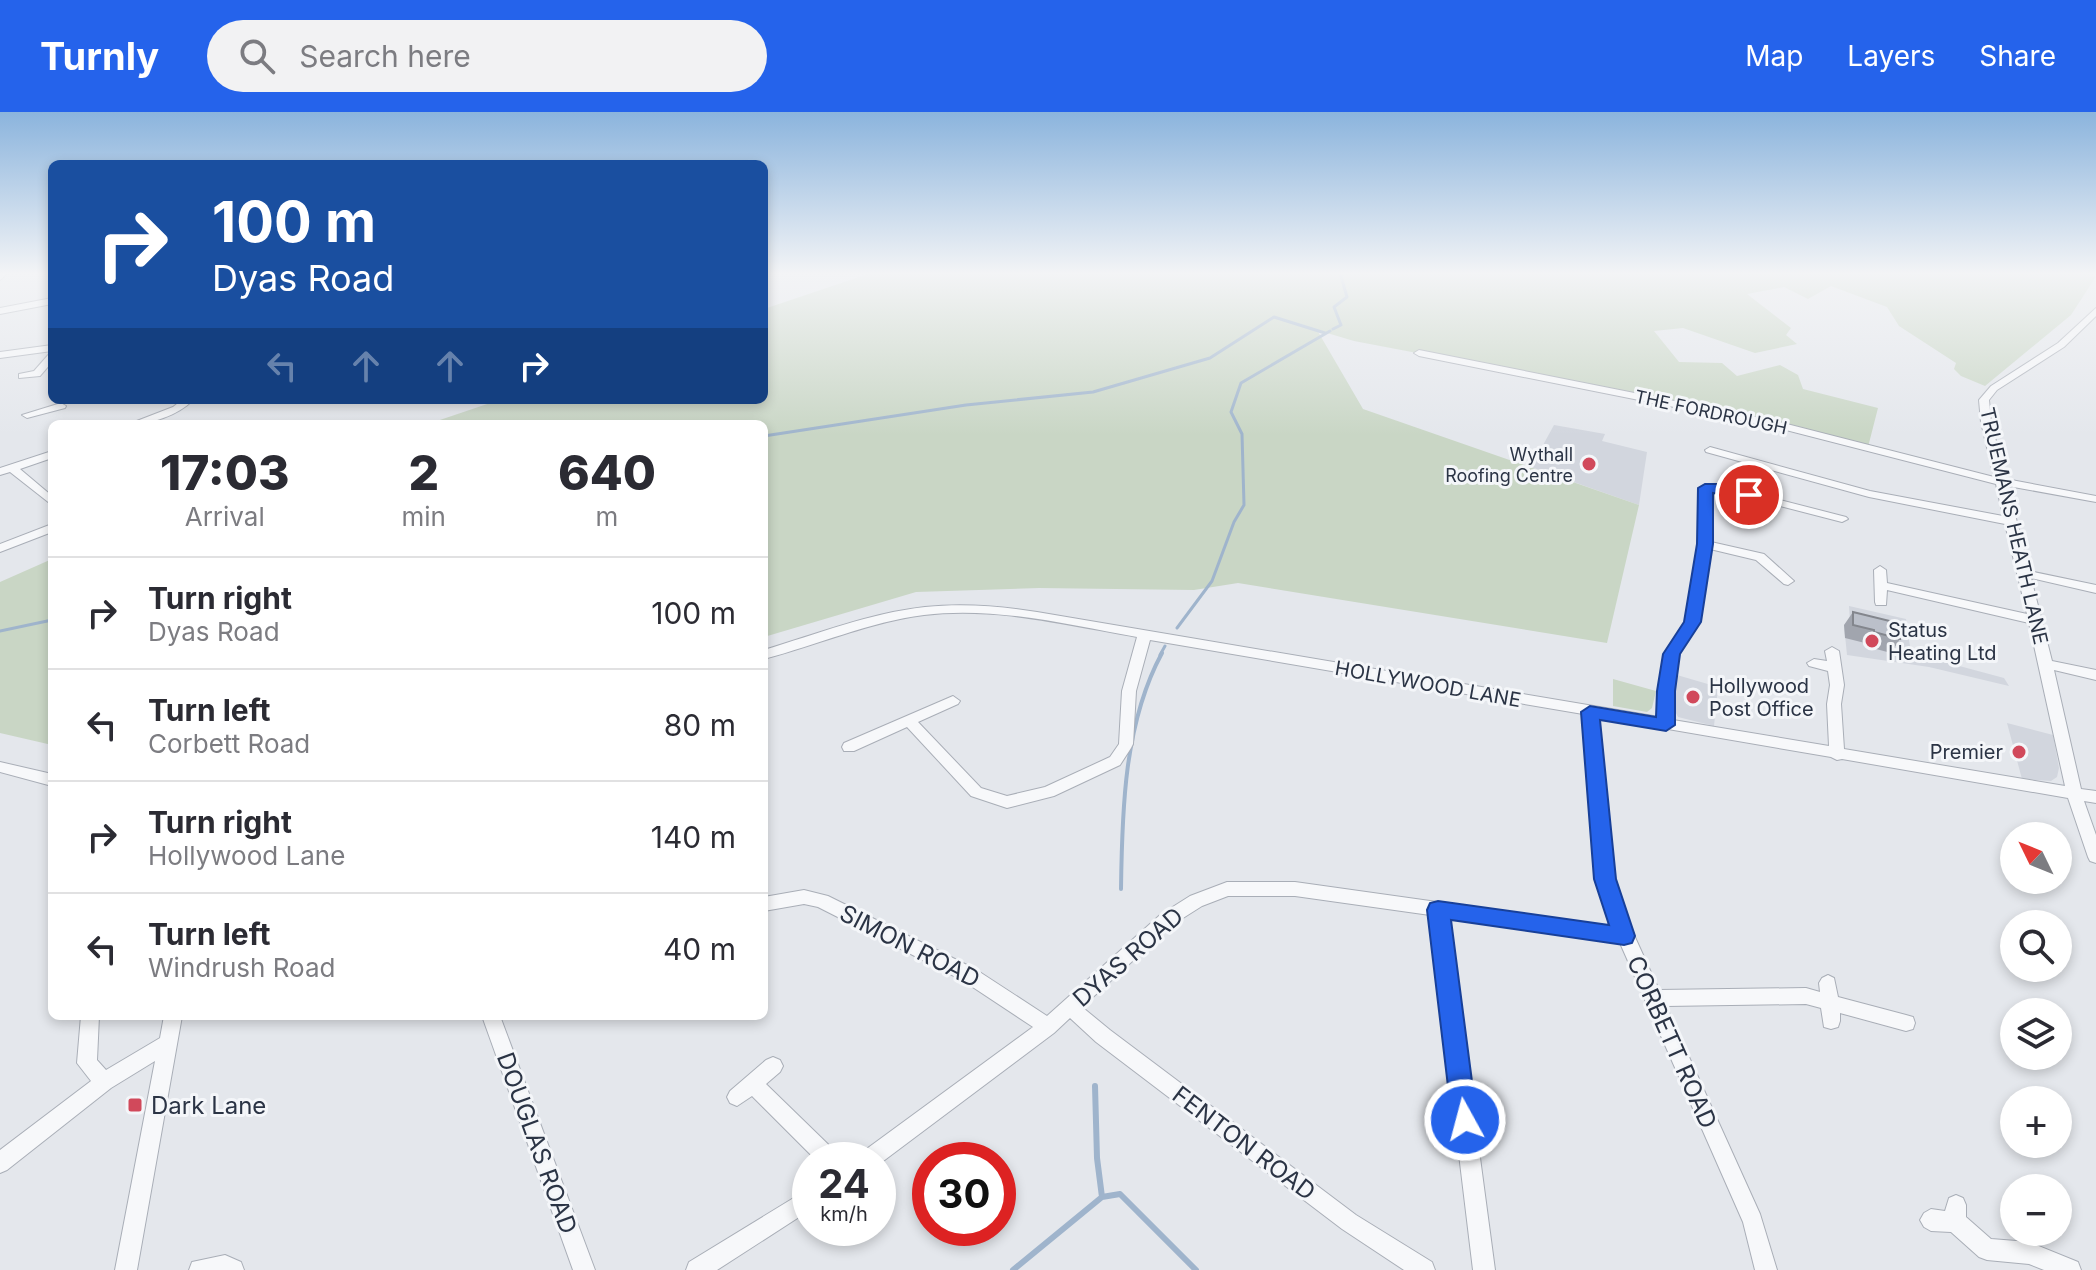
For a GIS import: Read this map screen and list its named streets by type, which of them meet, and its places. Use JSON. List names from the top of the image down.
{
  "streets": {
    "street": [
      "THE FORDROUGH",
      "TRUEMANS HEATH LANE",
      "HOLLYWOOD LANE",
      "SIMON ROAD",
      "DYAS ROAD",
      "CORBETT ROAD",
      "DOUGLAS ROAD",
      "FENTON ROAD"
    ]
  },
  "crossings": [
    ["THE FORDROUGH", "TRUEMANS HEATH LANE"],
    ["TRUEMANS HEATH LANE", "HOLLYWOOD LANE"],
    ["HOLLYWOOD LANE", "CORBETT ROAD"],
    ["SIMON ROAD", "DYAS ROAD"],
    ["DYAS ROAD", "CORBETT ROAD"],
    ["DYAS ROAD", "FENTON ROAD"]
  ],
  "places": {
    "other": [
      "Wythall Roofing Centre",
      "Status Heating Ltd",
      "Hollywood Post Office",
      "Premier"
    ],
    "transit": ["Dark Lane"]
  },
  "north": "top left",
  "page": {
    "header": "Turnly",
    "search": "Search here",
    "nav": ["Map", "Layers", "Share"],
    "turn": ["100 m", "Dyas Road"],
    "eta": [
      "17:03",
      "Arrival",
      "2",
      "min",
      "640",
      "m"
    ],
    "list": [
      {
        "name": "Turn right",
        "note": "Dyas Road",
        "value": "100 m"
      },
      {
        "name": "Turn left",
        "note": "Corbett Road",
        "value": "80 m"
      },
      {
        "name": "Turn right",
        "note": "Hollywood Lane",
        "value": "140 m"
      },
      {
        "name": "Turn left",
        "note": "Windrush Road",
        "value": "40 m"
      }
    ],
    "map_buttons": ["+", "−"],
    "speed": "24 km/h",
    "limit": "30"
  }
}
